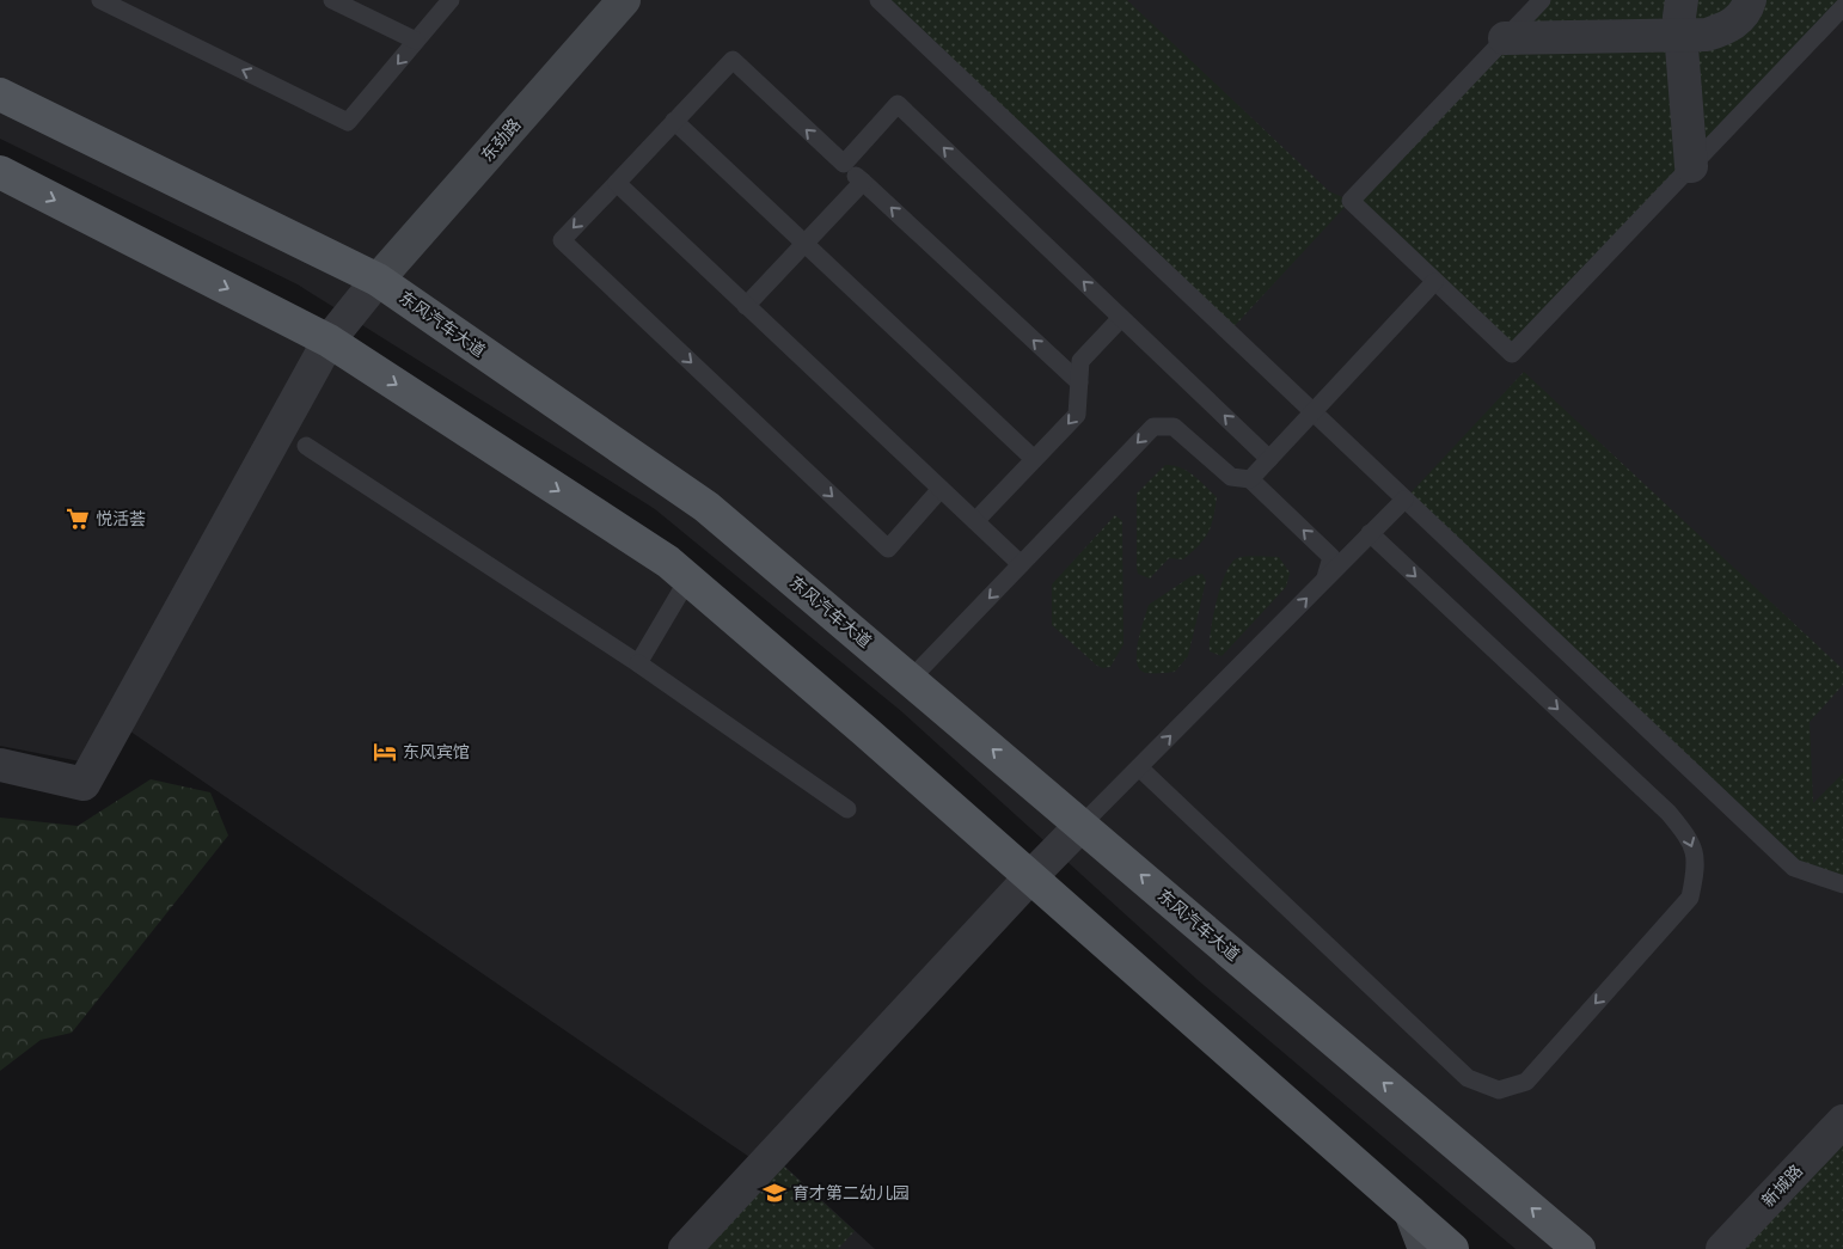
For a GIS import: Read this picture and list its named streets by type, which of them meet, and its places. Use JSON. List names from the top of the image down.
{
  "streets": {
    "main road": ["东风汽车大道"],
    "street": ["东劲路", "新城路"]
  },
  "crossings": [
    ["东劲路", "东风汽车大道"]
  ],
  "places": {
    "supermarket": ["悦活荟"],
    "hotel": ["东风宾馆"],
    "school or university": ["育才第二幼儿园"]
  }
}
